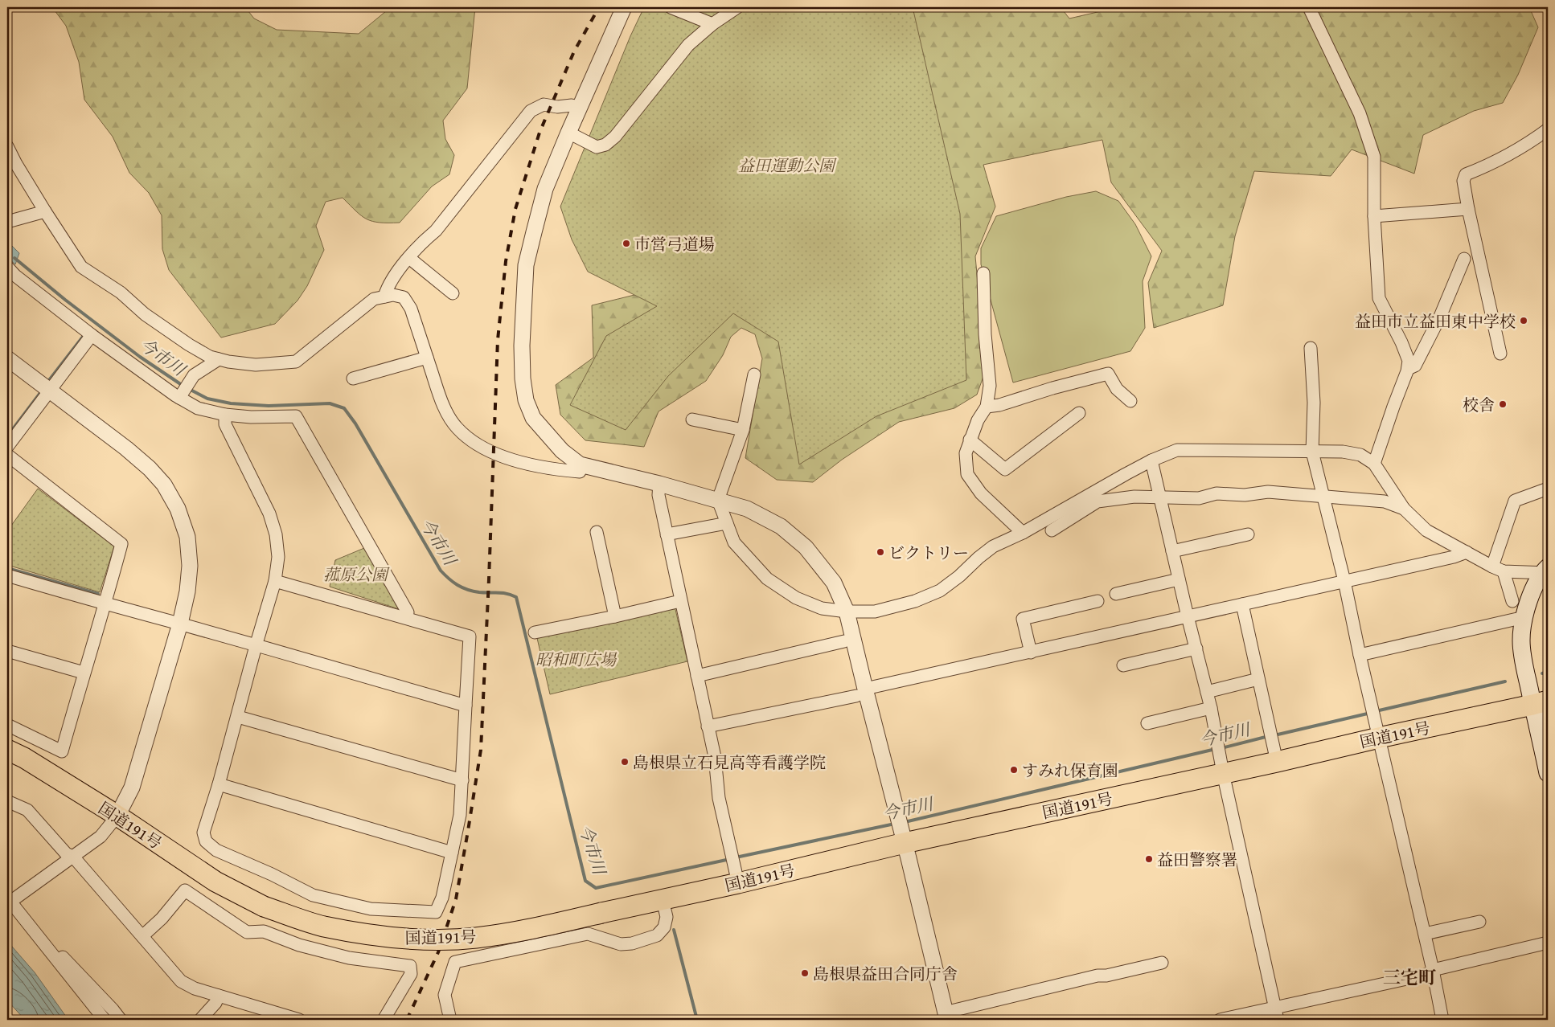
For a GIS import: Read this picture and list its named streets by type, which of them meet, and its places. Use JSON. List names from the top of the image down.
{
  "streets": {
    "highway": ["国道191号"]
  },
  "districts": ["三宅町"],
  "water": ["今市川"],
  "parks": ["益田運動公園", "菰原公園", "昭和町広場"],
  "places": [
    "市営弓道場",
    "益田市立益田東中学校",
    "校舎",
    "ビクトリー",
    "島根県立石見高等看護学院",
    "すみれ保育園",
    "益田警察署",
    "島根県益田合同庁舎"
  ]
}
